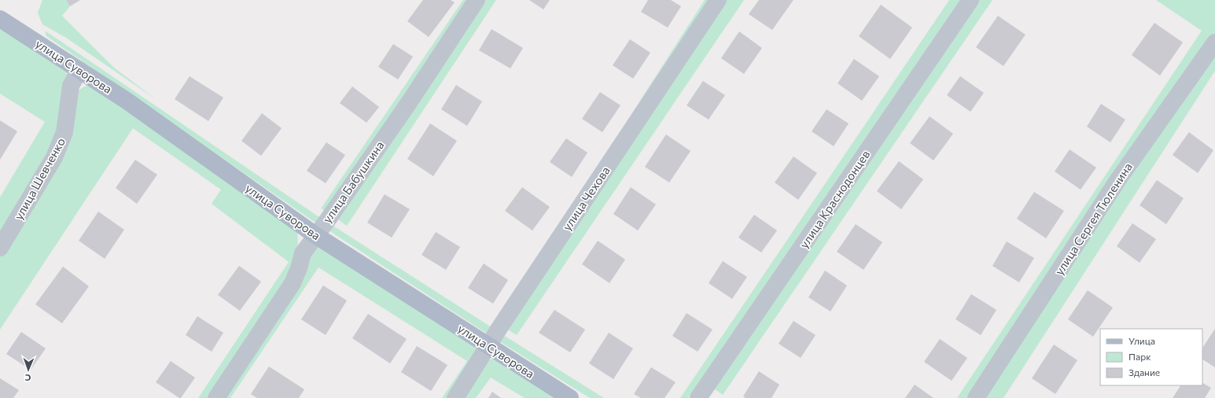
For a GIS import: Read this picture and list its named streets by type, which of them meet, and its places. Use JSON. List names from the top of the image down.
{
  "streets": {
    "main road": ["улица Суворова"],
    "street": [
      "улица Шевченко",
      "улица Бабушкина",
      "улица Чехова",
      "улица Краснодонцев",
      "улица Сергея Тюленина"
    ]
  },
  "crossings": [
    ["улица Суворова", "улица Шевченко"],
    ["улица Суворова", "улица Бабушкина"],
    ["улица Суворова", "улица Чехова"]
  ],
  "legend": ["Улица", "Парк", "Здание"],
  "north": "bottom"
}
